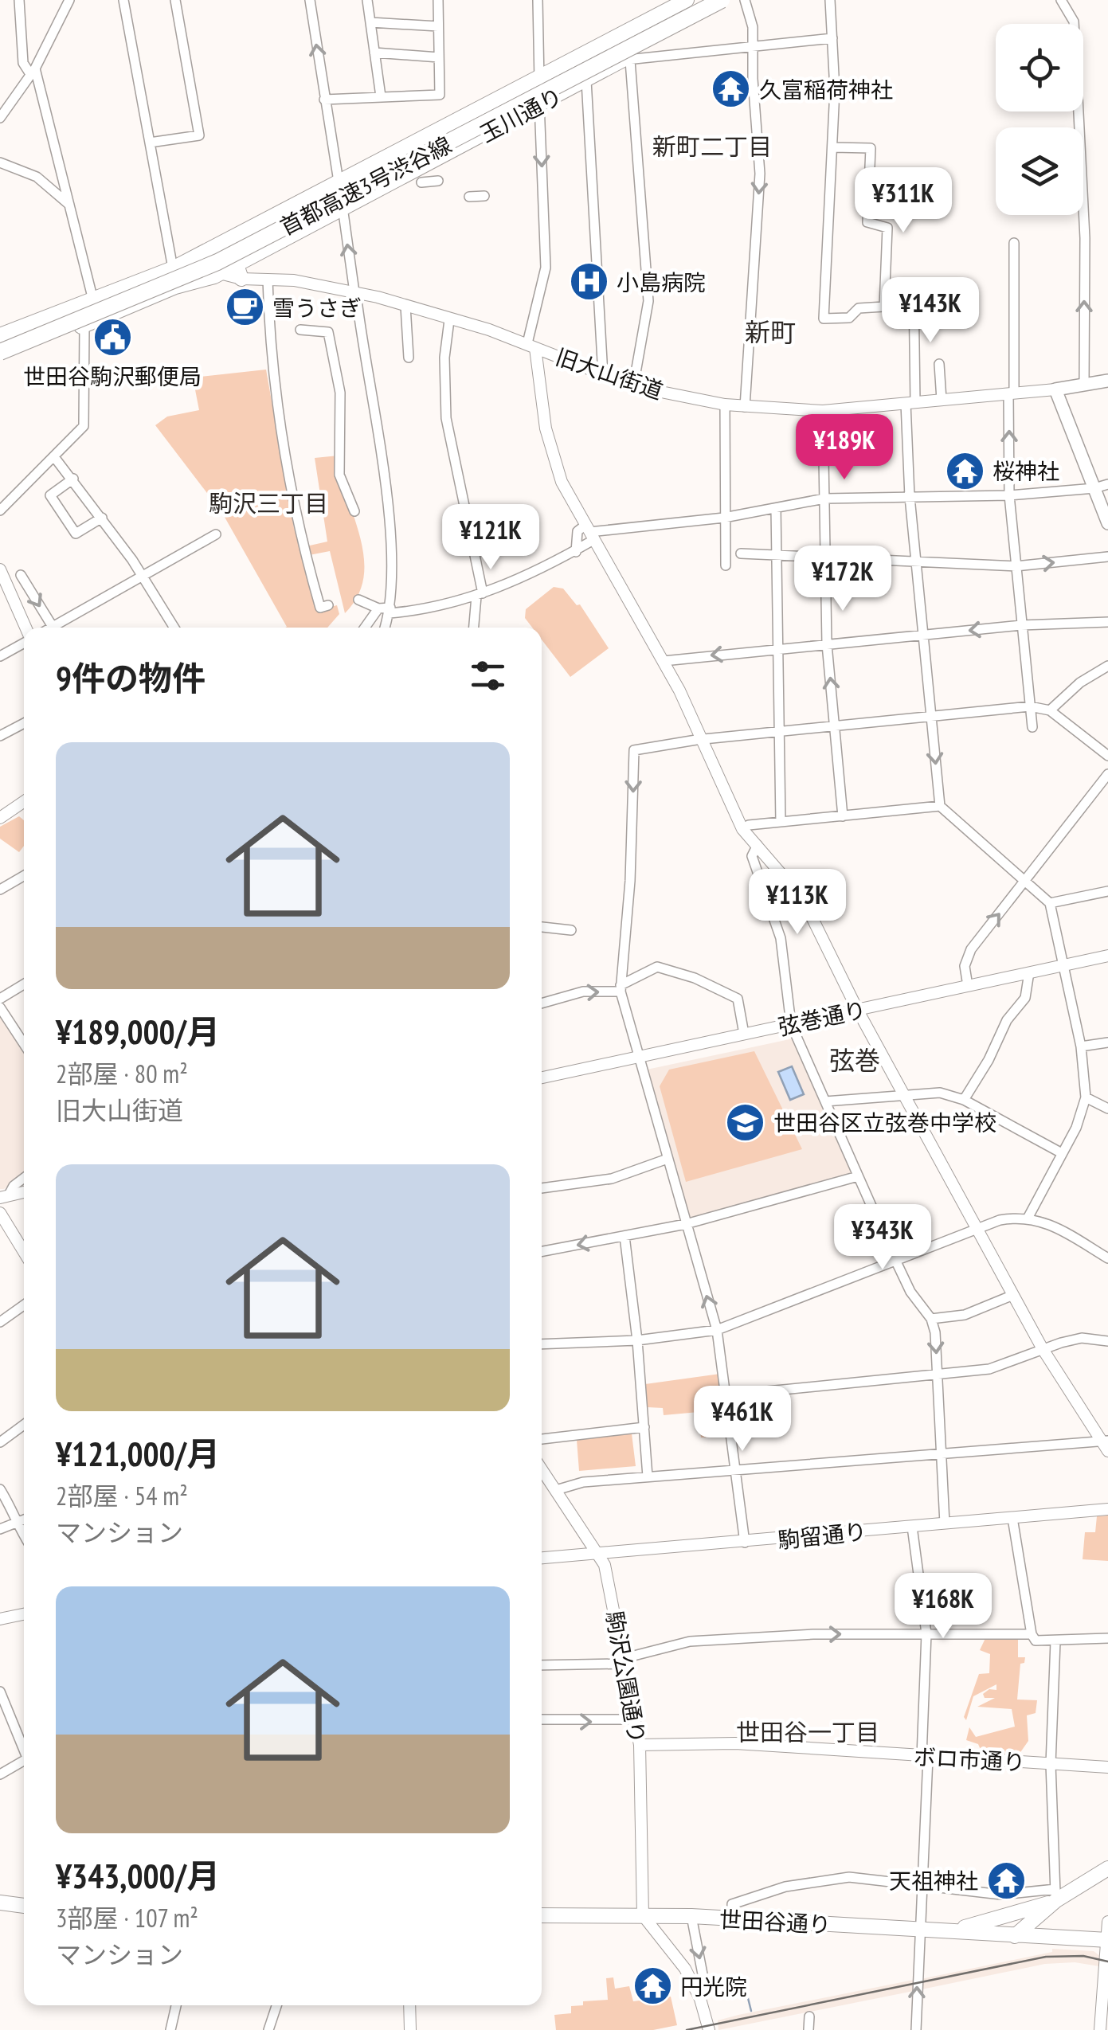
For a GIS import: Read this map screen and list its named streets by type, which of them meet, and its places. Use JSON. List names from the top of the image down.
{
  "streets": {
    "highway": ["首都高速3号渋谷線"],
    "main road": ["玉川通り", "世田谷通り"],
    "street": [
      "旧大山街道",
      "弦巻通り",
      "駒留通り",
      "駒沢公園通り",
      "ボロ市通り"
    ]
  },
  "crossings": [
    ["玉川通り", "首都高速3号渋谷線"],
    ["玉川通り", "旧大山街道"],
    ["駒留通り", "駒沢公園通り"],
    ["駒沢公園通り", "ボロ市通り"],
    ["駒沢公園通り", "世田谷通り"]
  ],
  "districts": [
    "新町二丁目",
    "新町",
    "駒沢三丁目",
    "弦巻",
    "世田谷一丁目"
  ],
  "places": {
    "temple": [
      "久富稲荷神社",
      "桜神社",
      "天祖神社",
      "円光院"
    ],
    "hospital": ["小島病院"],
    "cafe": ["雪うさぎ"],
    "public building": ["世田谷駒沢郵便局"],
    "school or university": ["世田谷区立弦巻中学校"]
  },
  "page": {
    "price": [
      "¥311K",
      "¥143K",
      "¥189K",
      "¥121K",
      "¥172K",
      "¥113K",
      "¥343K",
      "¥461K",
      "¥168K"
    ],
    "heading": "9件の物件",
    "list": [
      {
        "name": "¥189,000/月",
        "note": "2部屋 · 80 m² · 旧大山街道"
      },
      {
        "name": "¥121,000/月",
        "note": "2部屋 · 54 m² · マンション"
      },
      {
        "name": "¥343,000/月",
        "note": "3部屋 · 107 m² · マンション"
      }
    ]
  }
}
